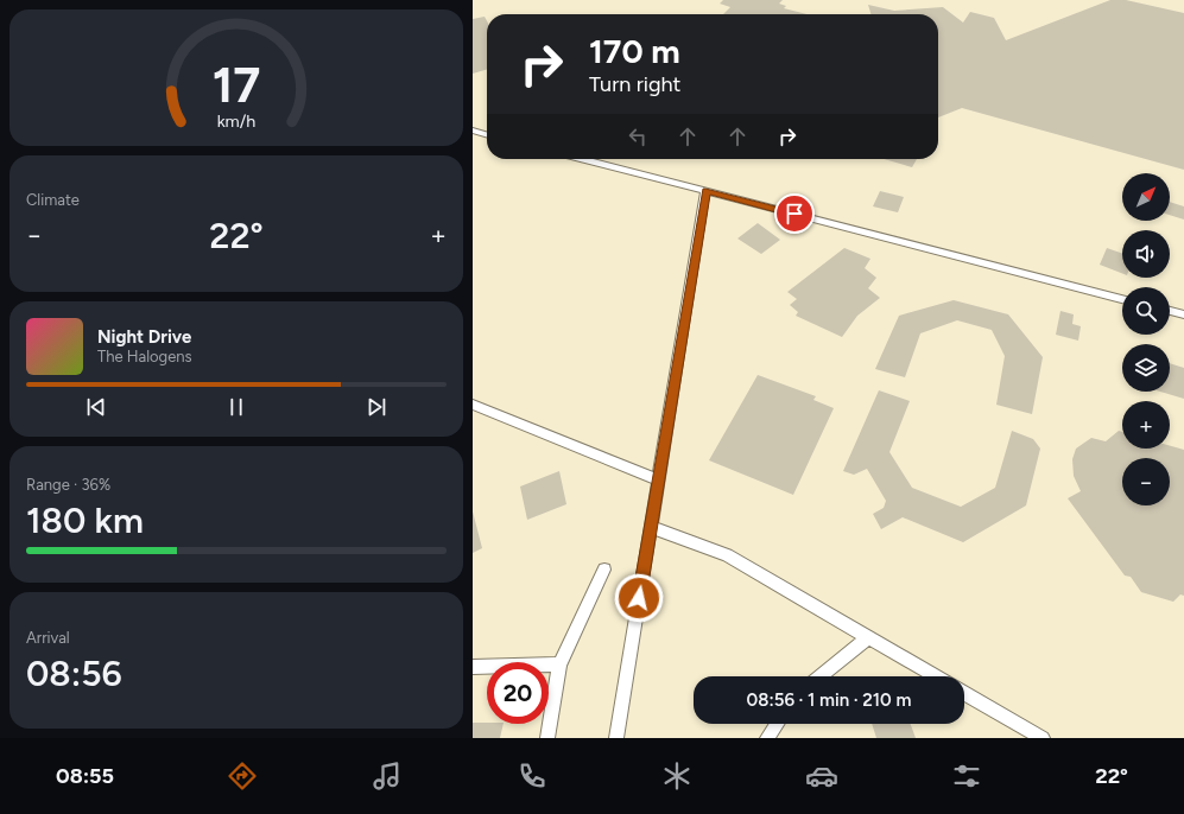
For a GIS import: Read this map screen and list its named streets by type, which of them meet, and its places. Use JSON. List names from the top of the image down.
{
  "north": "top right",
  "page": {
    "turn": ["170 m", "Turn right"],
    "tile": [
      "Climate",
      ["Range · 36%", "180 km"],
      ["Arrival", "08:56"]
    ],
    "map_buttons": ["+", "−"],
    "heat": ["−", "22°", "+"],
    "song": ["Night Drive", "The Halogens"],
    "limit": "20",
    "trip": "08:56 · 1 min · 210 m",
    "tabs": ["08:55", "22°"],
    "gauge": ["17", "km/h"]
  }
}
